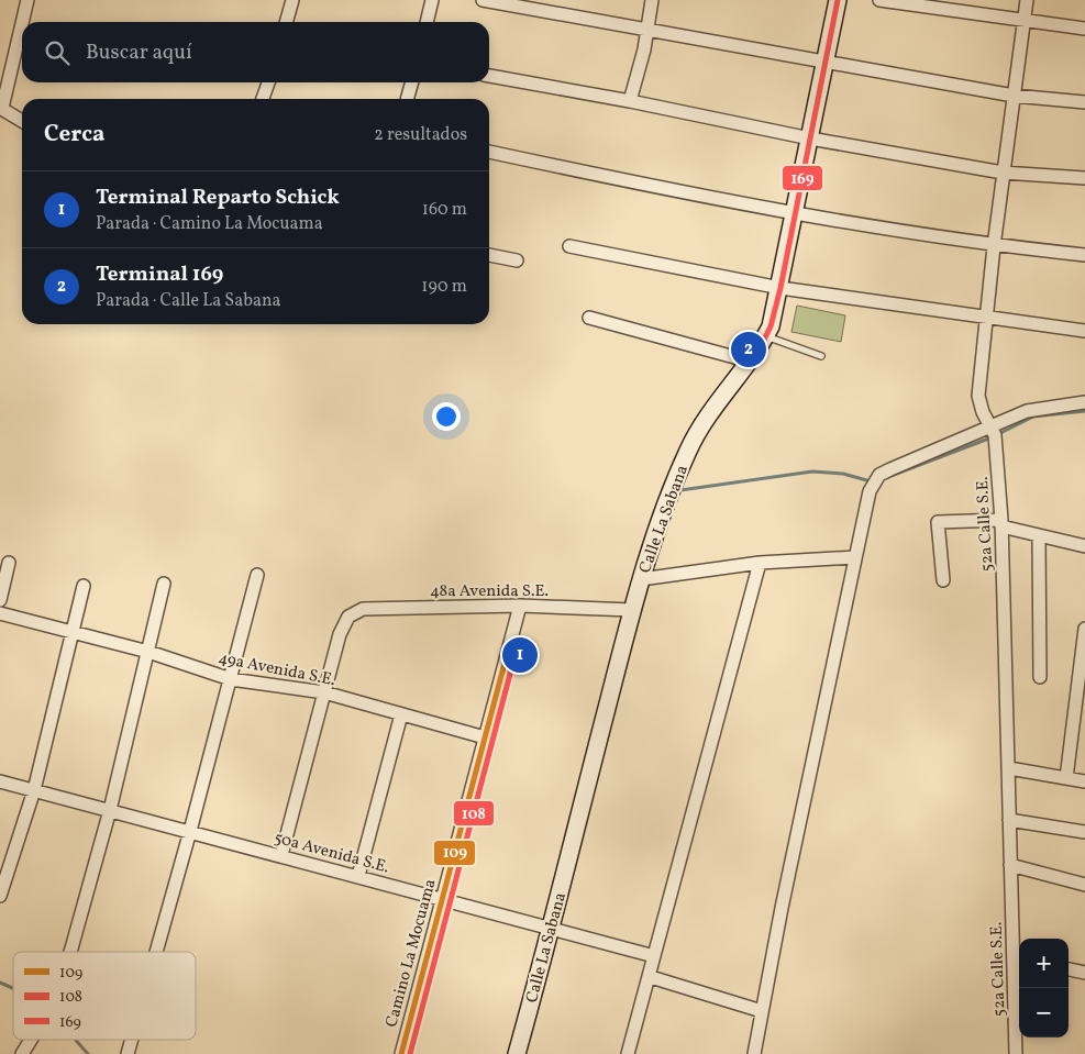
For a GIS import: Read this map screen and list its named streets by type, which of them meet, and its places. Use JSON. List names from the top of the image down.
{
  "streets": {
    "street": [
      "Calle La Sabana",
      "52a Calle S.E.",
      "48a Avenida S.E.",
      "49a Avenida S.E.",
      "50a Avenida S.E.",
      "Camino La Mocuama"
    ]
  },
  "crossings": [
    ["Calle La Sabana", "48a Avenida S.E."],
    ["Calle La Sabana", "50a Avenida S.E."],
    ["48a Avenida S.E.", "49a Avenida S.E."],
    ["48a Avenida S.E.", "Camino La Mocuama"],
    ["49a Avenida S.E.", "Camino La Mocuama"],
    ["50a Avenida S.E.", "Camino La Mocuama"]
  ],
  "lines": ["transit line 169", "transit line 109", "transit line 108"],
  "legend": ["109", "108", "169"],
  "page": {
    "search": "Buscar aquí",
    "heading": ["Cerca", "2 resultados"],
    "list": [
      {
        "mark": "1",
        "name": "Terminal Reparto Schick",
        "note": "Parada · Camino La Mocuama",
        "value": "160 m"
      },
      {
        "mark": "2",
        "name": "Terminal 169",
        "note": "Parada · Calle La Sabana",
        "value": "190 m"
      }
    ],
    "pins": ["2", "1"],
    "map_buttons": ["+", "−"]
  }
}
